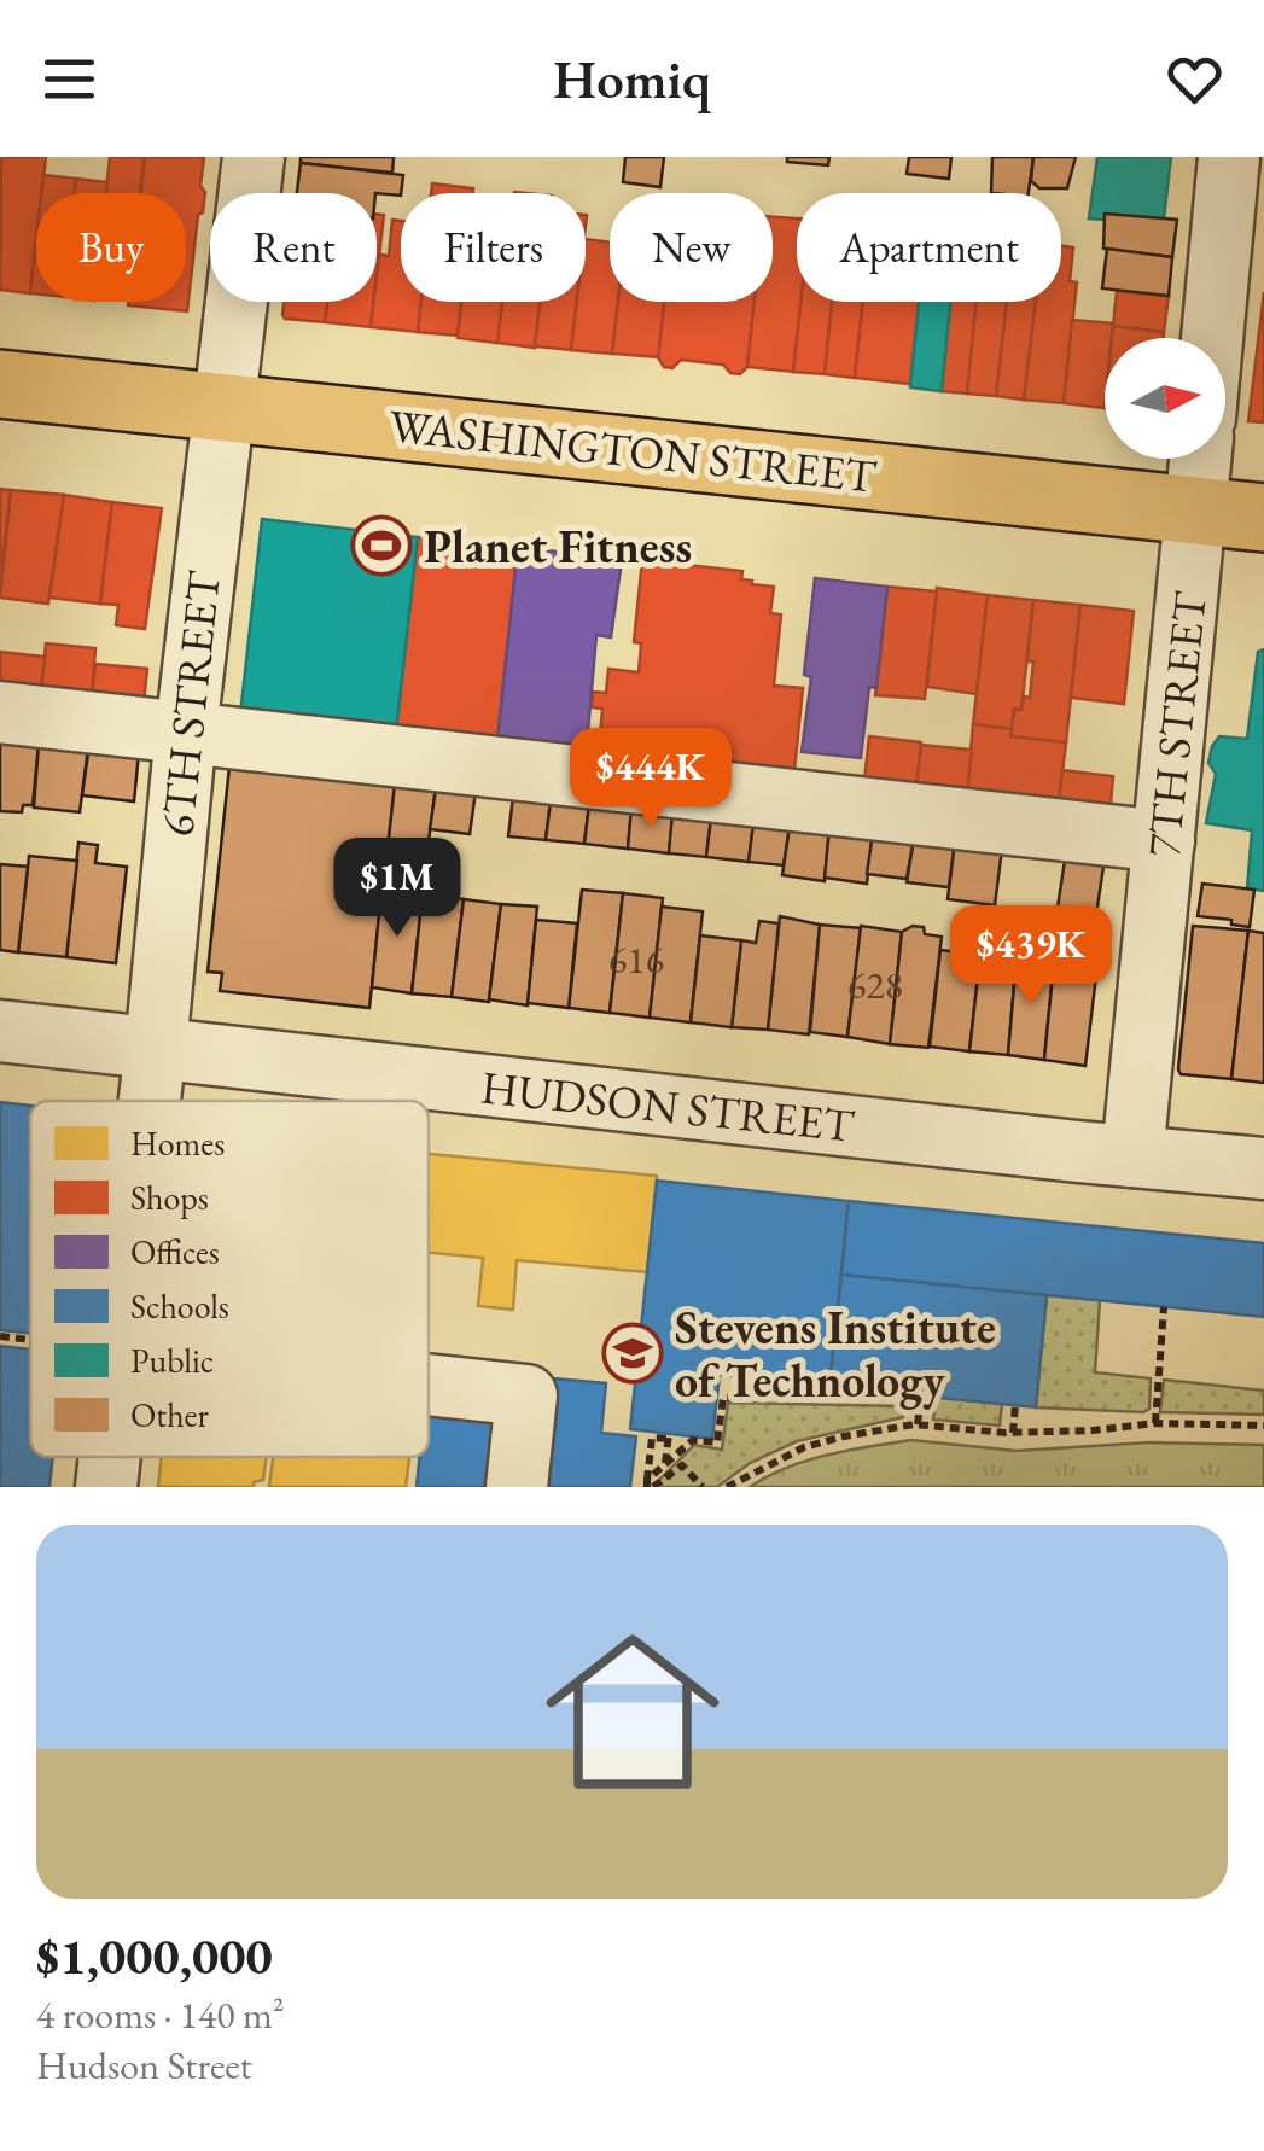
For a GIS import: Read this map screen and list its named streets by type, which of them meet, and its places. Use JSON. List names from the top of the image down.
{
  "streets": {
    "main road": ["WASHINGTON STREET"],
    "street": ["6TH STREET", "7TH STREET", "HUDSON STREET"]
  },
  "crossings": [
    ["WASHINGTON STREET", "6TH STREET"],
    ["WASHINGTON STREET", "7TH STREET"],
    ["6TH STREET", "HUDSON STREET"],
    ["7TH STREET", "HUDSON STREET"]
  ],
  "places": {
    "sports": ["Planet Fitness"],
    "school or university": ["Stevens Institute of Technology"]
  },
  "house_numbers": ["616", "628"],
  "legend": [
    "Homes",
    "Shops",
    "Offices",
    "Schools",
    "Public",
    "Other"
  ],
  "north": "right",
  "page": {
    "header": "Homiq",
    "chip": [
      "Buy",
      "Rent",
      "Filters",
      "New",
      "Apartment"
    ],
    "price": ["$444K", "$1M", "$439K"],
    "list": [
      {
        "name": "$1,000,000",
        "note": "4 rooms · 140 m² · Hudson Street"
      }
    ]
  }
}
